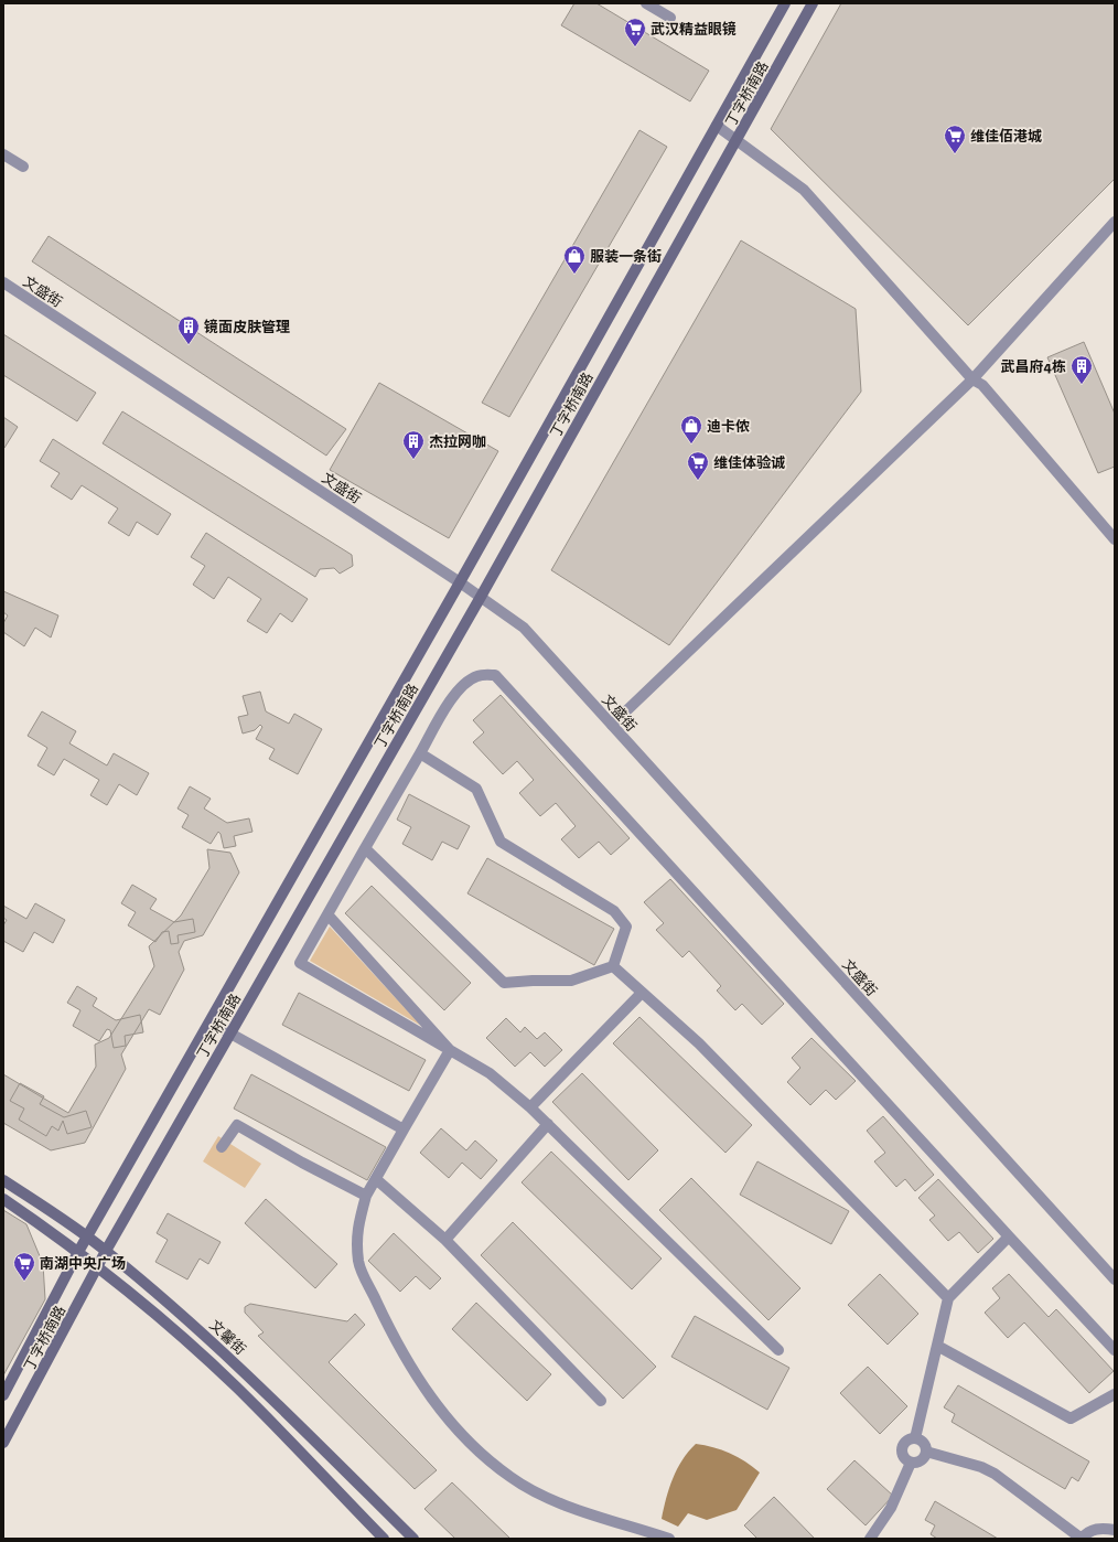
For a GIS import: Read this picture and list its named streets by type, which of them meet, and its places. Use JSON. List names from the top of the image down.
{
  "streets": {
    "main road": ["丁字桥南路", "文馨街"],
    "street": ["文盛街"]
  },
  "crossings": [
    ["丁字桥南路", "文盛街"],
    ["丁字桥南路", "文馨街"]
  ],
  "places": {
    "supermarket": [
      "武汉精益眼镜",
      "维佳佰港城",
      "维佳体验诚",
      "南湖中央广场"
    ],
    "shop": ["服装一条街", "迪卡侬"],
    "building": ["镜面皮肤管理", "武昌府4栋", "杰拉网咖"]
  }
}
